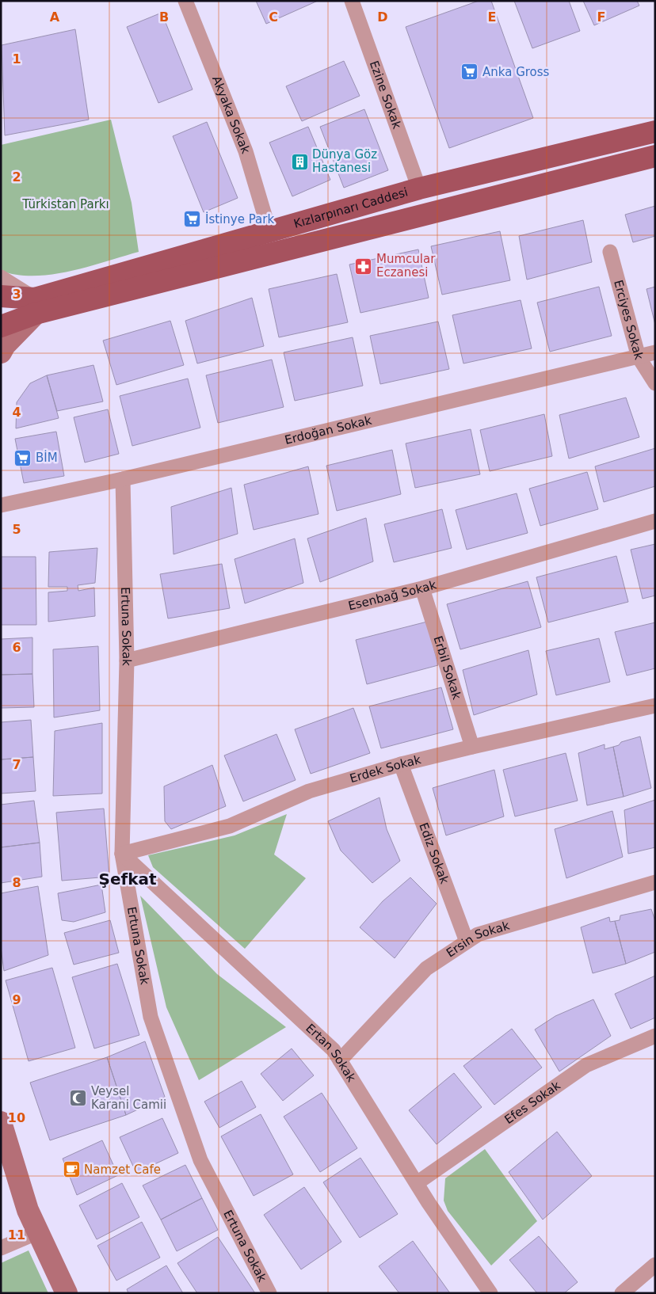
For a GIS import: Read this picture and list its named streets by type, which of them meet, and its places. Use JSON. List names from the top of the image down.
{
  "streets": {
    "main road": ["Kızlarpınarı Caddesi"],
    "street": [
      "Ezine Sokak",
      "Akyaka Sokak",
      "Erciyes Sokak",
      "Erdoğan Sokak",
      "Esenbağ Sokak",
      "Ertuna Sokak",
      "Erbil Sokak",
      "Erdek Sokak",
      "Ediz Sokak",
      "Ersin Sokak",
      "Ertan Sokak",
      "Efes Sokak"
    ]
  },
  "crossings": [
    ["Ezine Sokak", "Kızlarpınarı Caddesi"],
    ["Akyaka Sokak", "Kızlarpınarı Caddesi"],
    ["Erciyes Sokak", "Erdoğan Sokak"],
    ["Erdoğan Sokak", "Ertuna Sokak"],
    ["Esenbağ Sokak", "Ertuna Sokak"],
    ["Esenbağ Sokak", "Erbil Sokak"],
    ["Ertuna Sokak", "Erdek Sokak"],
    ["Ertuna Sokak", "Ertan Sokak"],
    ["Erbil Sokak", "Erdek Sokak"],
    ["Erdek Sokak", "Ediz Sokak"],
    ["Erdek Sokak", "Ertan Sokak"],
    ["Ediz Sokak", "Ersin Sokak"],
    ["Ersin Sokak", "Ertan Sokak"],
    ["Ertan Sokak", "Efes Sokak"]
  ],
  "districts": ["Şefkat"],
  "parks": ["Türkistan Parkı"],
  "places": {
    "supermarket": ["Anka Gross", "İstinye Park", "BİM"],
    "building": ["Dünya Göz Hastanesi"],
    "pharmacy": ["Mumcular Eczanesi"],
    "mosque": ["Veysel Karani Camii"],
    "cafe": ["Namzet Cafe"]
  },
  "grid": {
    "columns": [
      "A",
      "B",
      "C",
      "D",
      "E",
      "F"
    ],
    "rows": [
      "1",
      "2",
      "3",
      "4",
      "5",
      "6",
      "7",
      "8",
      "9",
      "10",
      "11"
    ]
  }
}
